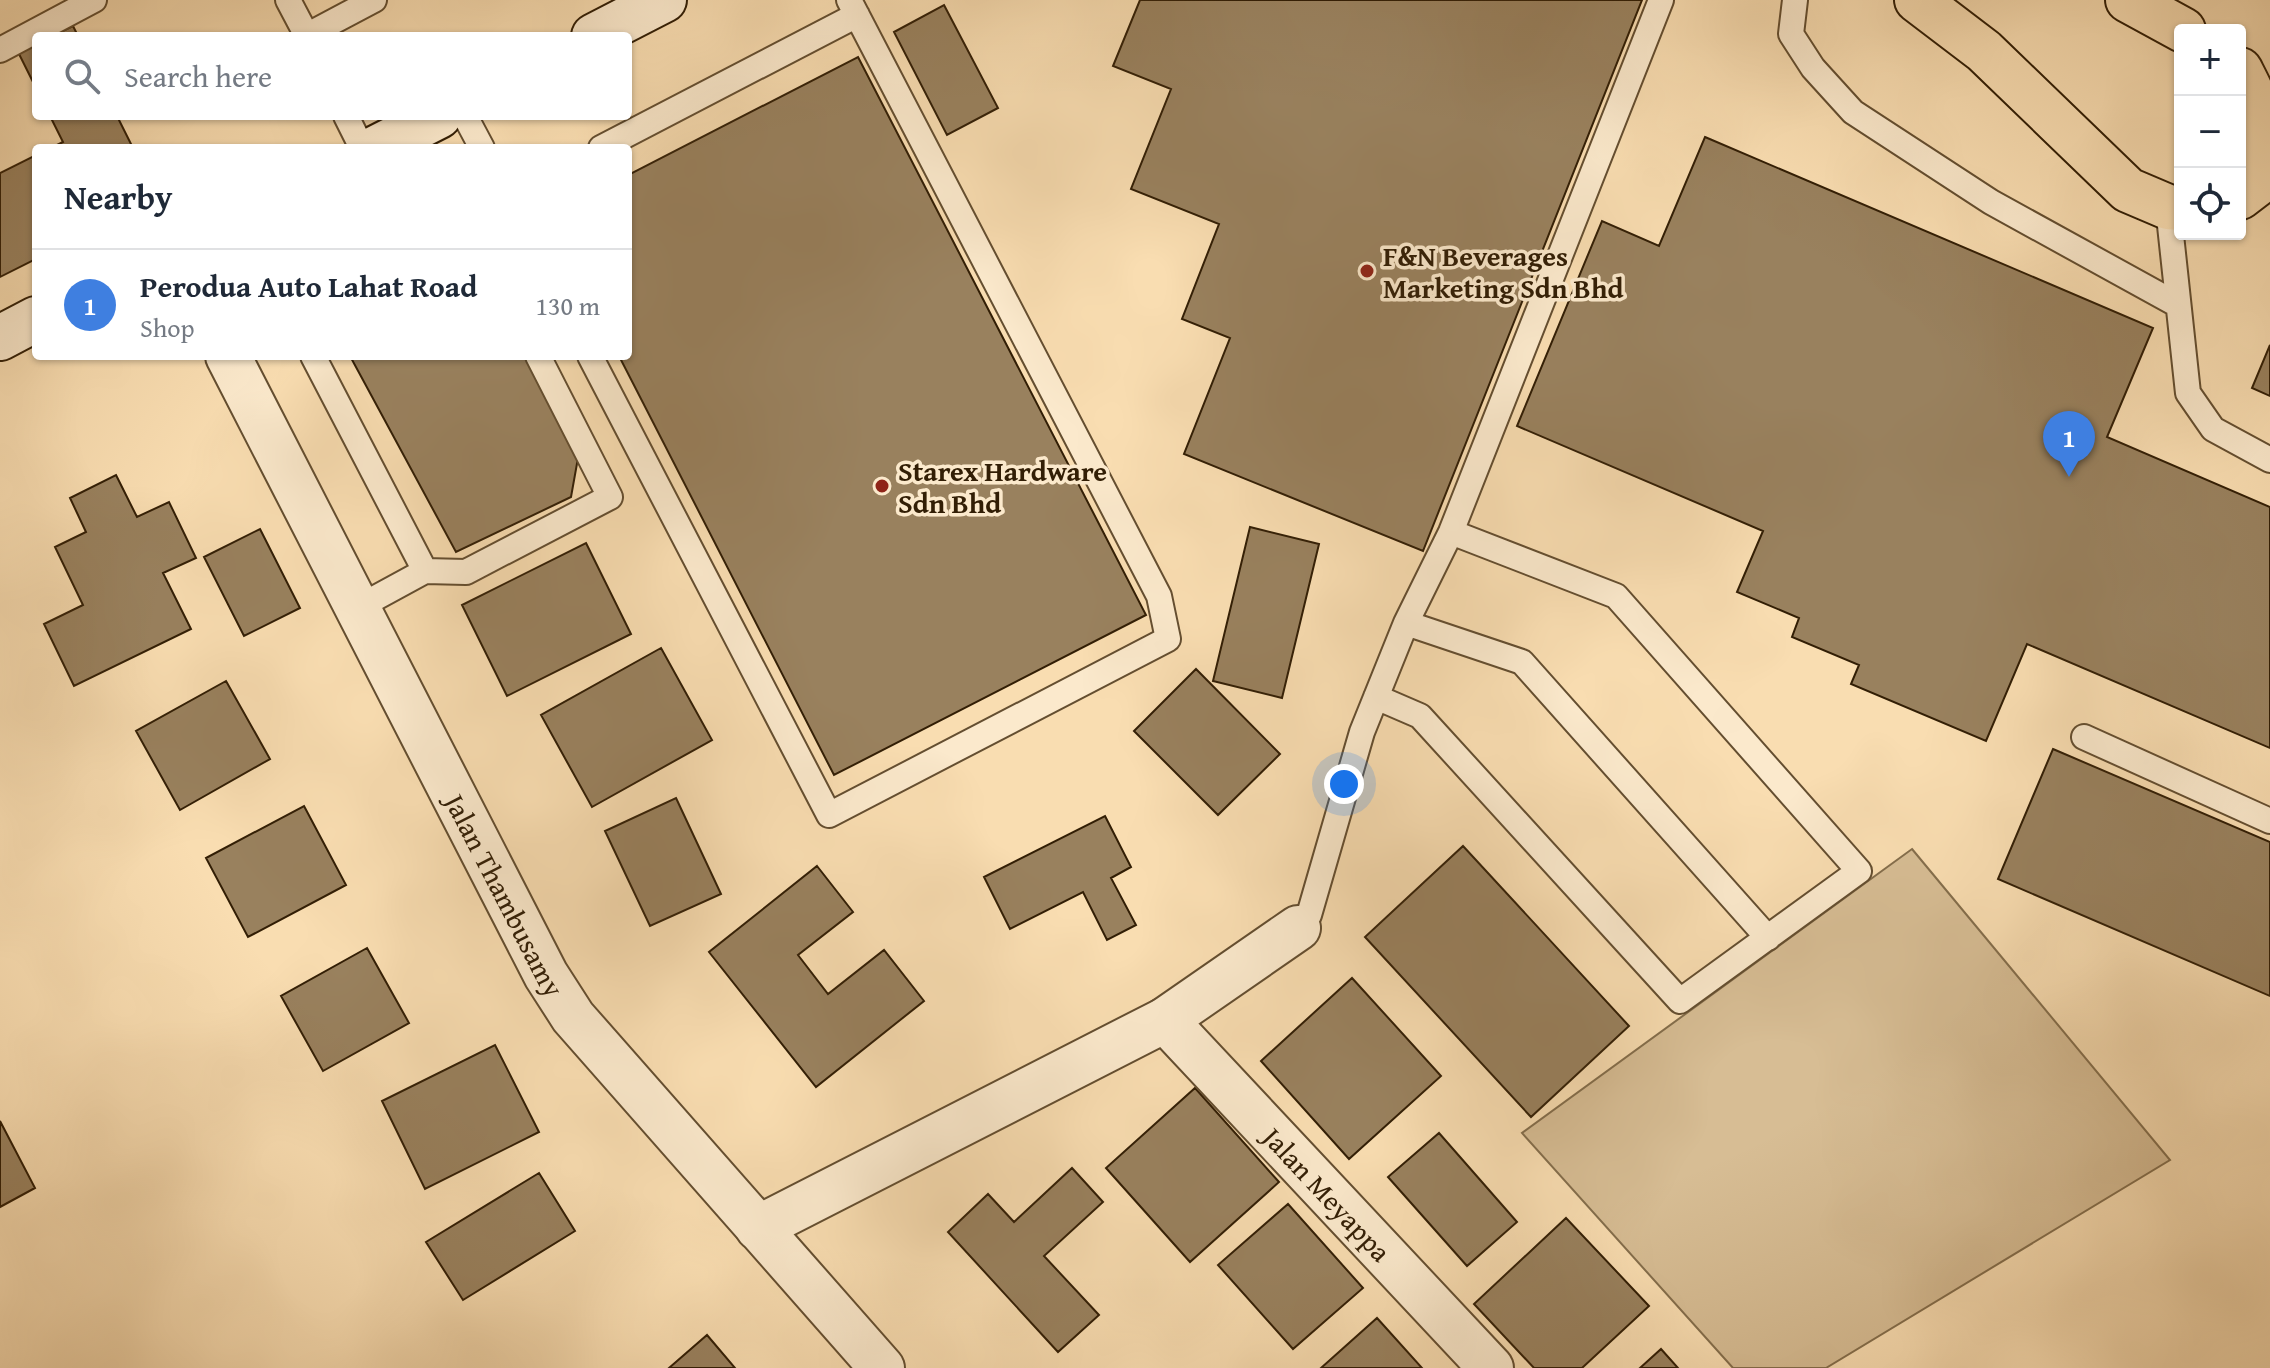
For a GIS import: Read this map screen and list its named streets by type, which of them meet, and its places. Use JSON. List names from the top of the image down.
{
  "streets": {
    "street": ["Jalan Thambusamy", "Jalan Meyappa"]
  },
  "places": ["F&N Beverages Marketing Sdn Bhd", "Starex Hardware Sdn Bhd"],
  "page": {
    "map_buttons": ["+", "−"],
    "search": "Search here",
    "heading": "Nearby",
    "list": [
      {
        "mark": "1",
        "name": "Perodua Auto Lahat Road",
        "note": "Shop",
        "value": "130 m"
      }
    ],
    "pins": "1"
  }
}
